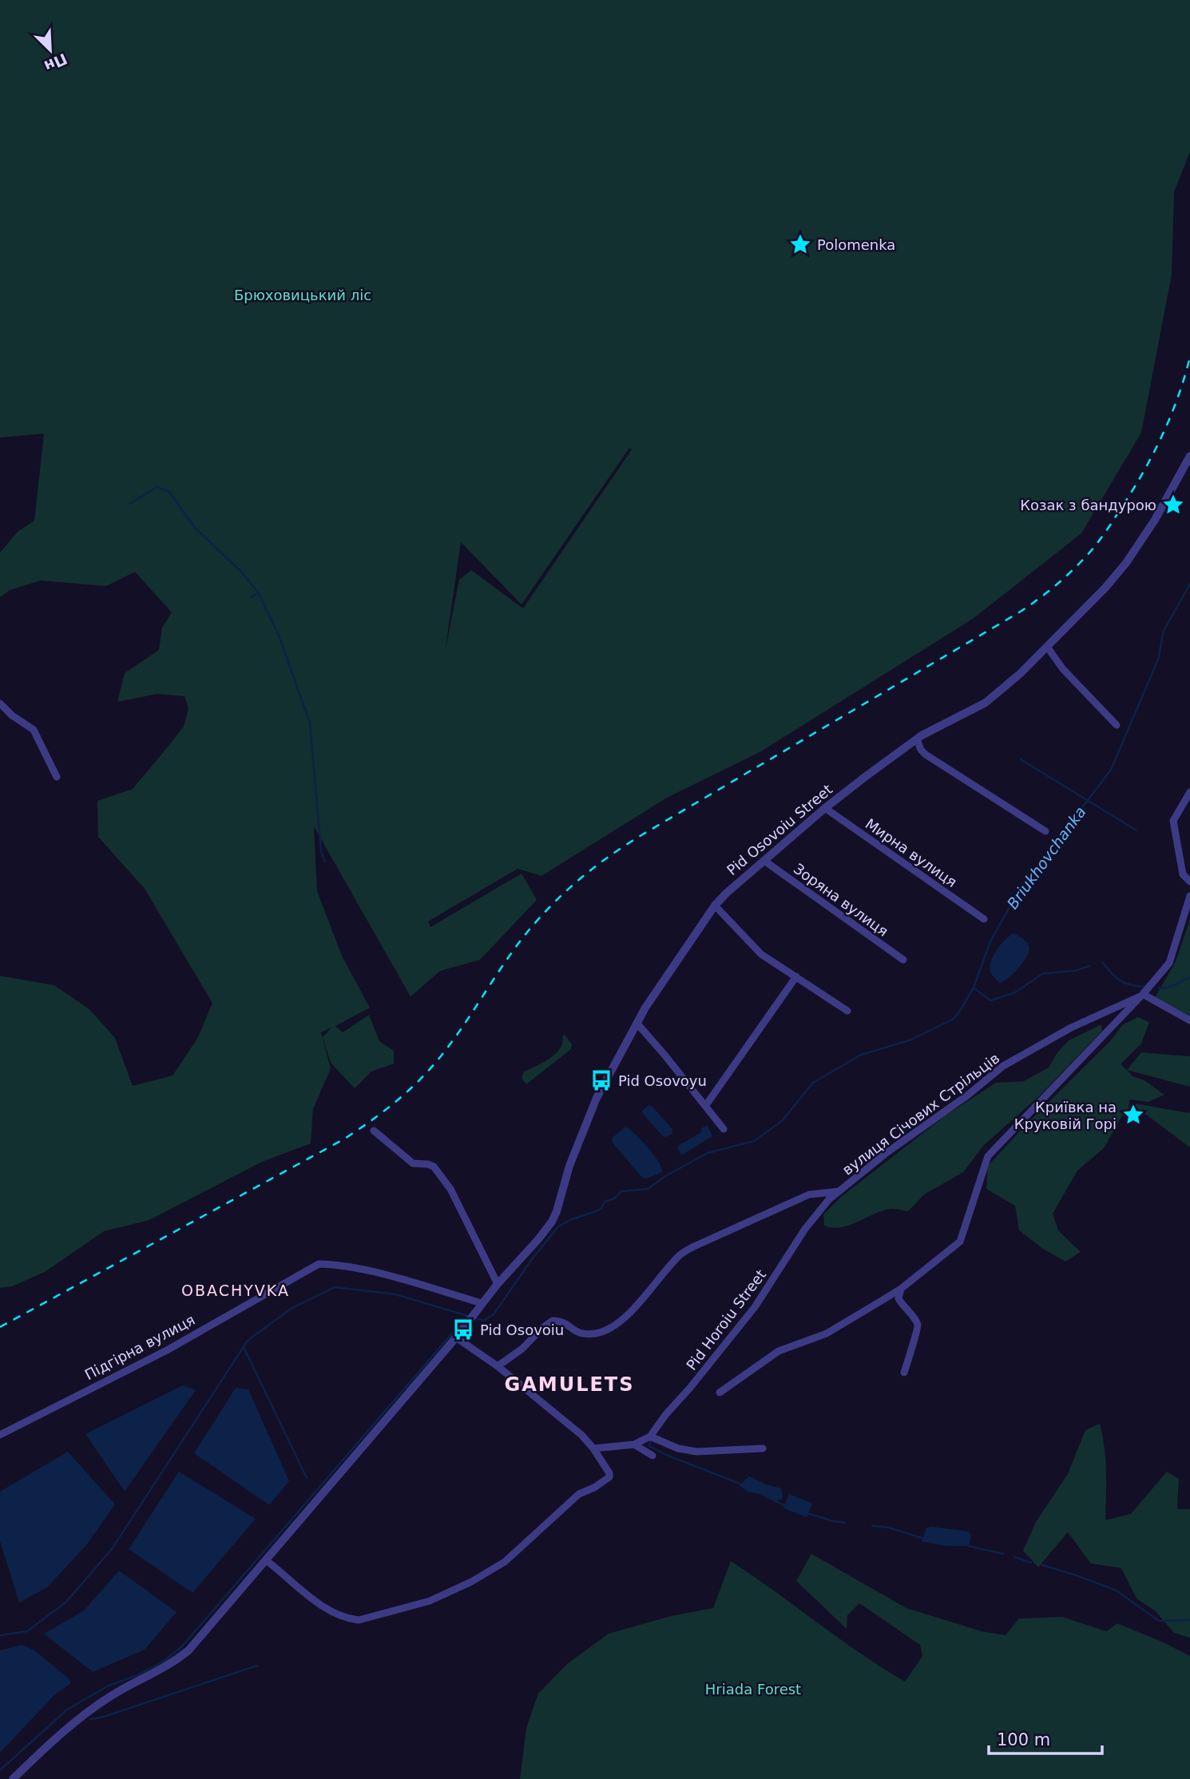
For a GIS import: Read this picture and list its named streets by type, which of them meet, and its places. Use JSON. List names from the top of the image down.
{
  "streets": {
    "street": [
      "Pid Osovoiu Street",
      "Мирна вулиця",
      "Зоряна вулиця",
      "вулиця Січових Стрільців",
      "Pid Horoiu Street",
      "Підгірна вулиця"
    ]
  },
  "crossings": [
    ["Pid Osovoiu Street", "Мирна вулиця"],
    ["Pid Osovoiu Street", "Зоряна вулиця"],
    ["Pid Osovoiu Street", "Підгірна вулиця"],
    ["вулиця Січових Стрільців", "Pid Horoiu Street"]
  ],
  "districts": ["OBACHYVKA", "GAMULETS"],
  "water": ["Briukhovchanka"],
  "parks": ["Брюховицький ліс", "Hriada Forest"],
  "places": {
    "place": ["Polomenka", "Козак з бандурою", "Криївка на Круковій Горі"],
    "bus stop": ["Pid Osovoyu", "Pid Osovoiu"]
  },
  "scale_bar": "100 m",
  "north": "bottom right"
}
